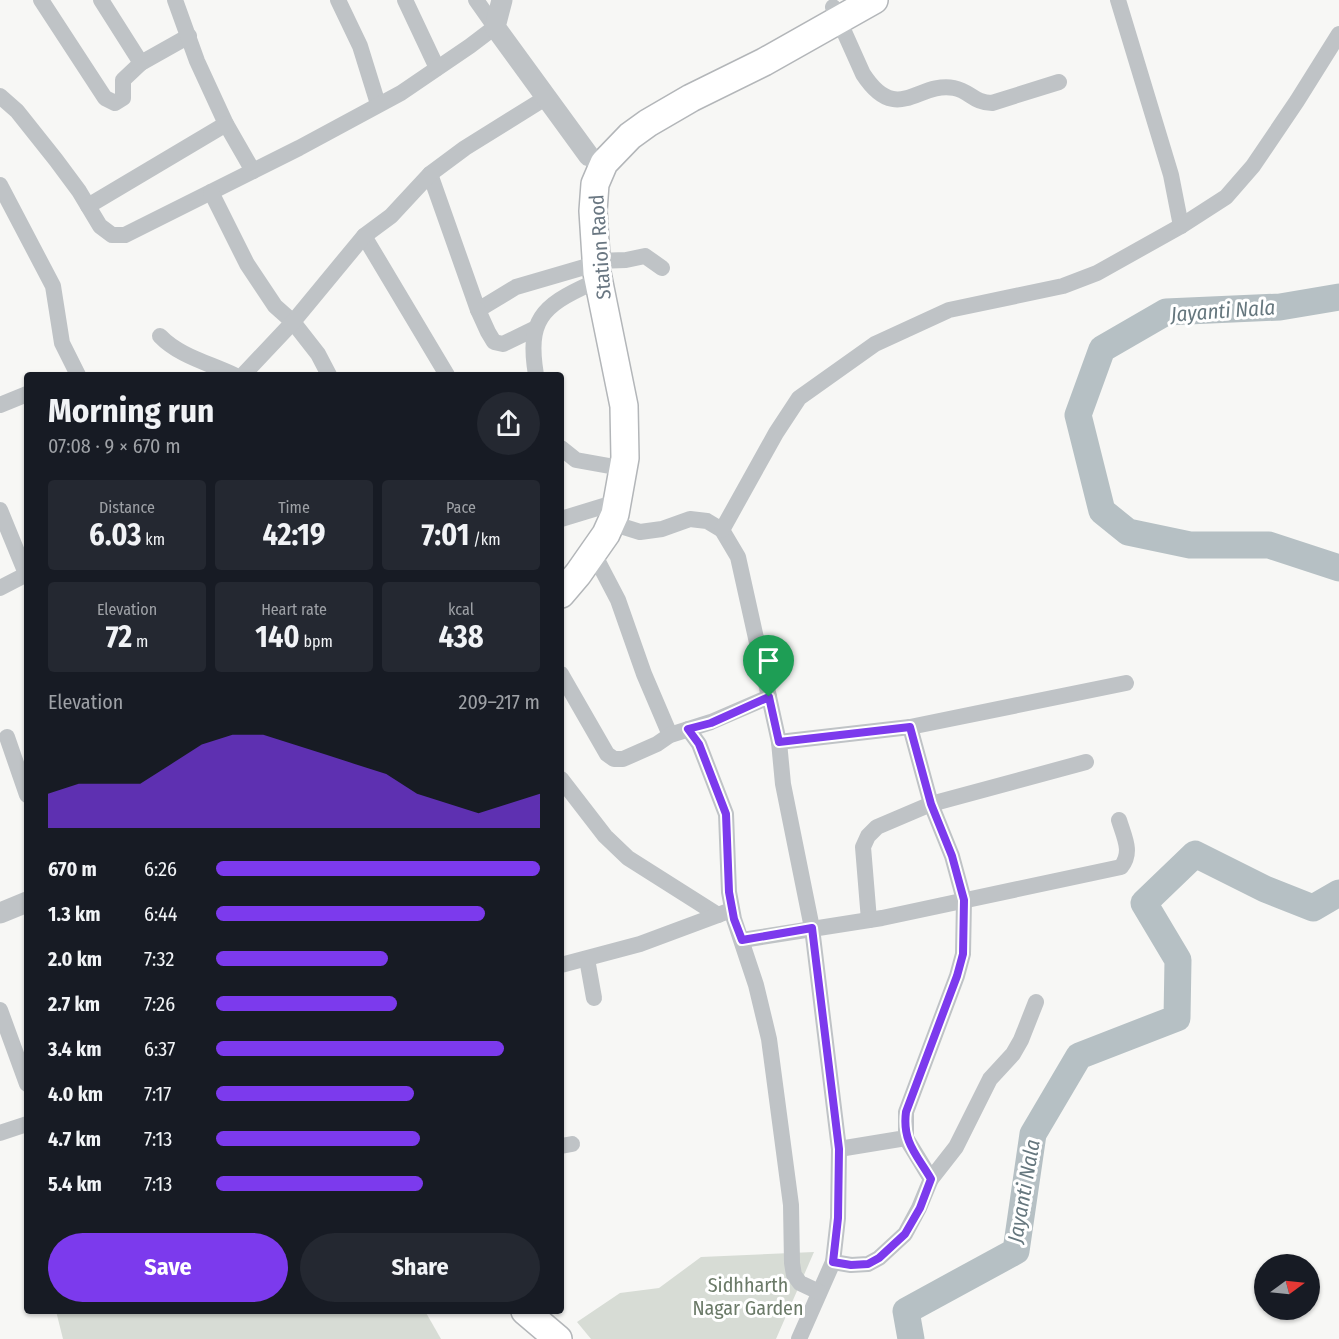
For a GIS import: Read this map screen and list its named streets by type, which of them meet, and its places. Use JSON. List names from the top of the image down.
{
  "streets": {
    "highway": ["Station Raod"]
  },
  "water": ["Jayanti Nala"],
  "parks": ["Sidhharth Nagar Garden"],
  "north": "right",
  "page": {
    "heading": ["Morning run", "07:08 · 9 × 670 m"],
    "stats": [
      ["Distance", "6.03 km"],
      ["Time", "42:19"],
      ["Pace", "7:01 /km"],
      ["Elevation", "72 m"],
      ["Heart rate", "140 bpm"],
      ["kcal", "438"]
    ],
    "chart": ["Elevation", "209–217 m"],
    "list": [
      {
        "name": "670 m",
        "note": "6:26"
      },
      {
        "name": "1.3 km",
        "note": "6:44"
      },
      {
        "name": "2.0 km",
        "note": "7:32"
      },
      {
        "name": "2.7 km",
        "note": "7:26"
      },
      {
        "name": "3.4 km",
        "note": "6:37"
      },
      {
        "name": "4.0 km",
        "note": "7:17"
      },
      {
        "name": "4.7 km",
        "note": "7:13"
      },
      {
        "name": "5.4 km",
        "note": "7:13"
      }
    ],
    "buttons": ["Save", "Share"]
  }
}
